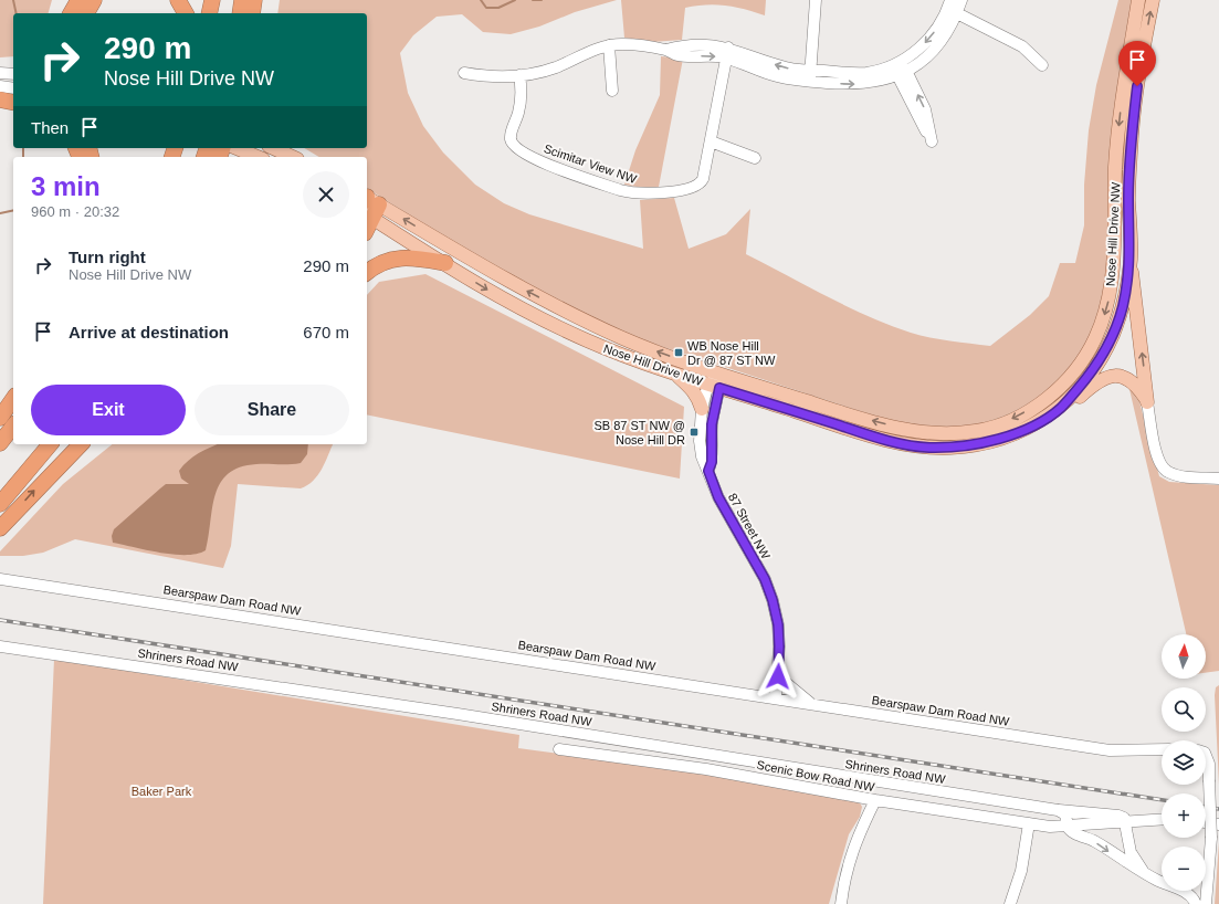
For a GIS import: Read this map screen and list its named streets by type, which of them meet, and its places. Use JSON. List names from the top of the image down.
{
  "streets": {
    "main road": ["Nose Hill Drive NW"],
    "street": [
      "Scimitar View NW",
      "87 Street NW",
      "Bearspaw Dam Road NW",
      "Shriners Road NW",
      "Scenic Bow Road NW"
    ]
  },
  "crossings": [
    ["Nose Hill Drive NW", "87 Street NW"],
    ["87 Street NW", "Bearspaw Dam Road NW"],
    ["Shriners Road NW", "Scenic Bow Road NW"]
  ],
  "parks": ["Baker Park"],
  "places": {
    "transit": ["WB Nose Hill Dr @ 87 ST NW", "SB 87 ST NW @ Nose Hill DR"]
  },
  "north": "top",
  "page": {
    "turn": ["290 m", "Nose Hill Drive NW"],
    "then": "Then",
    "heading": ["3 min", "960 m · 20:32"],
    "list": [
      {
        "name": "Turn right",
        "note": "Nose Hill Drive NW",
        "value": "290 m"
      },
      {
        "name": "Arrive at destination",
        "value": "670 m"
      }
    ],
    "buttons": ["Exit", "Share"],
    "map_buttons": ["+", "−"]
  }
}
